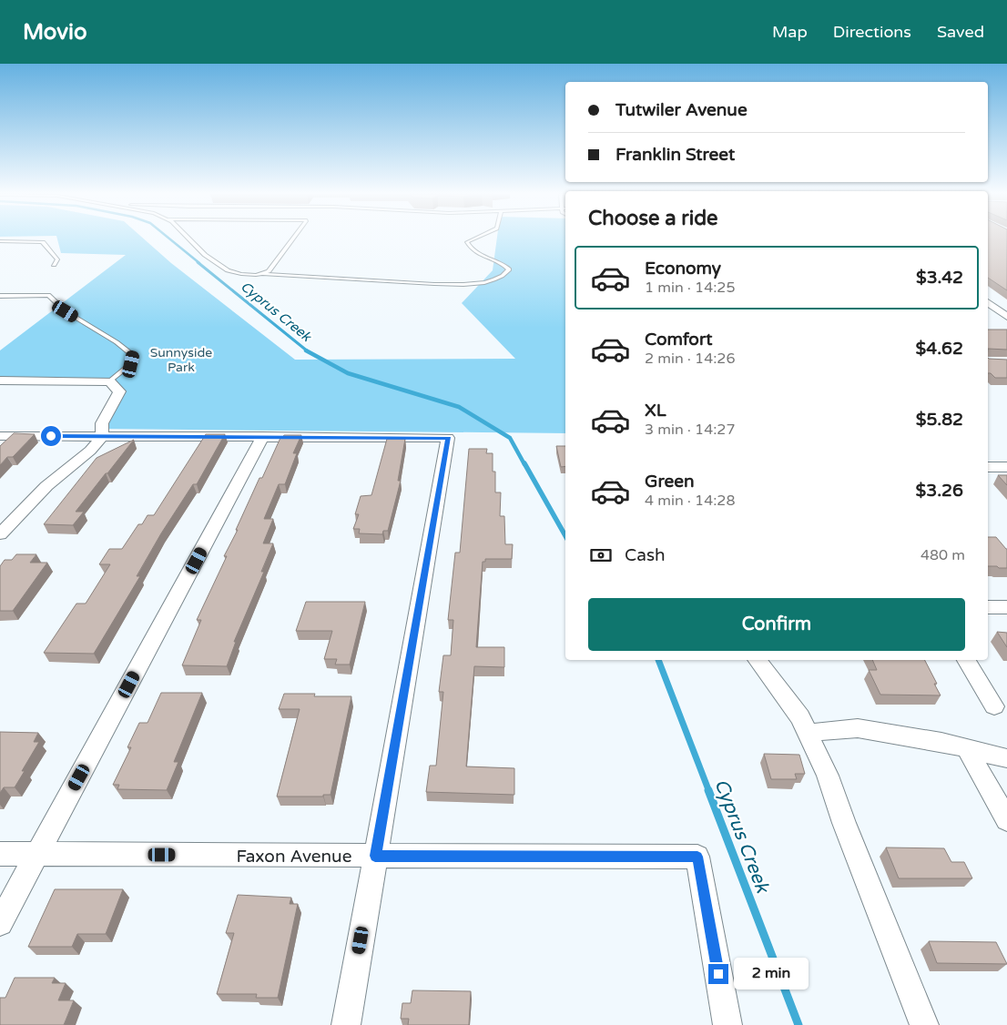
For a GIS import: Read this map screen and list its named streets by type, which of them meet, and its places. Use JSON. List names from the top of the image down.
{
  "streets": {
    "street": ["Faxon Avenue"]
  },
  "water": ["Cyprus Creek"],
  "parks": ["Sunnyside Park"],
  "page": {
    "header": "Movio",
    "nav": ["Map", "Directions", "Saved"],
    "banner": ["Tutwiler Avenue", "Franklin Street"],
    "heading": "Choose a ride",
    "list": [
      {
        "name": "Economy",
        "note": "1 min · 14:25",
        "value": "$3.42"
      },
      {
        "name": "Comfort",
        "note": "2 min · 14:26",
        "value": "$4.62"
      },
      {
        "name": "XL",
        "note": "3 min · 14:27",
        "value": "$5.82"
      },
      {
        "name": "Green",
        "note": "4 min · 14:28",
        "value": "$3.26"
      }
    ],
    "pay": ["Cash", "480 m"],
    "buttons": "Confirm",
    "bubble": "2 min"
  }
}
